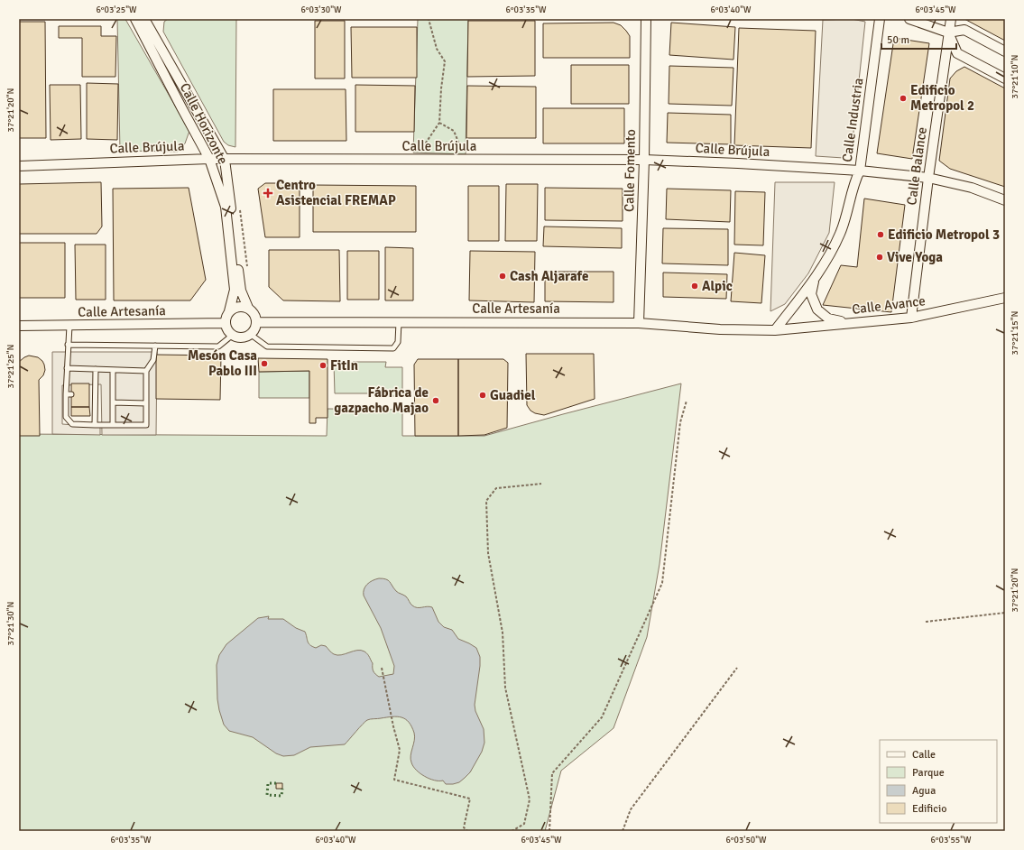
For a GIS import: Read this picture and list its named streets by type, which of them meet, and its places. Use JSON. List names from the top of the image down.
{
  "streets": {
    "street": [
      "Calle Industria",
      "Calle Horizonte",
      "Calle Brújula",
      "Calle Balance",
      "Calle Fomento",
      "Calle Avance",
      "Calle Artesanía"
    ]
  },
  "crossings": [
    ["Calle Industria", "Calle Brújula"],
    ["Calle Industria", "Calle Avance"],
    ["Calle Industria", "Calle Artesanía"],
    ["Calle Horizonte", "Calle Brújula"],
    ["Calle Horizonte", "Calle Artesanía"],
    ["Calle Brújula", "Calle Fomento"],
    ["Calle Balance", "Calle Avance"],
    ["Calle Fomento", "Calle Artesanía"],
    ["Calle Avance", "Calle Artesanía"]
  ],
  "places": {
    "other": [
      "Edificio Metropol 2",
      "Edificio Metropol 3",
      "Vive Yoga",
      "Cash Aljarafe",
      "Alpic",
      "Mesón Casa Pablo III",
      "FitIn",
      "Guadiel",
      "Fábrica de gazpacho Majao"
    ],
    "health": ["Centro Asistencial FREMAP"]
  },
  "legend": [
    "Calle",
    "Parque",
    "Agua",
    "Edificio"
  ],
  "scale_bar": "50 m",
  "coordinates": [
    "6°03'25\"W",
    "6°03'30\"W",
    "6°03'35\"W",
    "6°03'40\"W",
    "6°03'45\"W",
    "37°21'10\"N",
    "37°21'20\"N",
    "37°21'15\"N",
    "37°21'25\"N",
    "37°21'30\"N",
    "6°03'50\"W",
    "6°03'55\"W"
  ]
}
